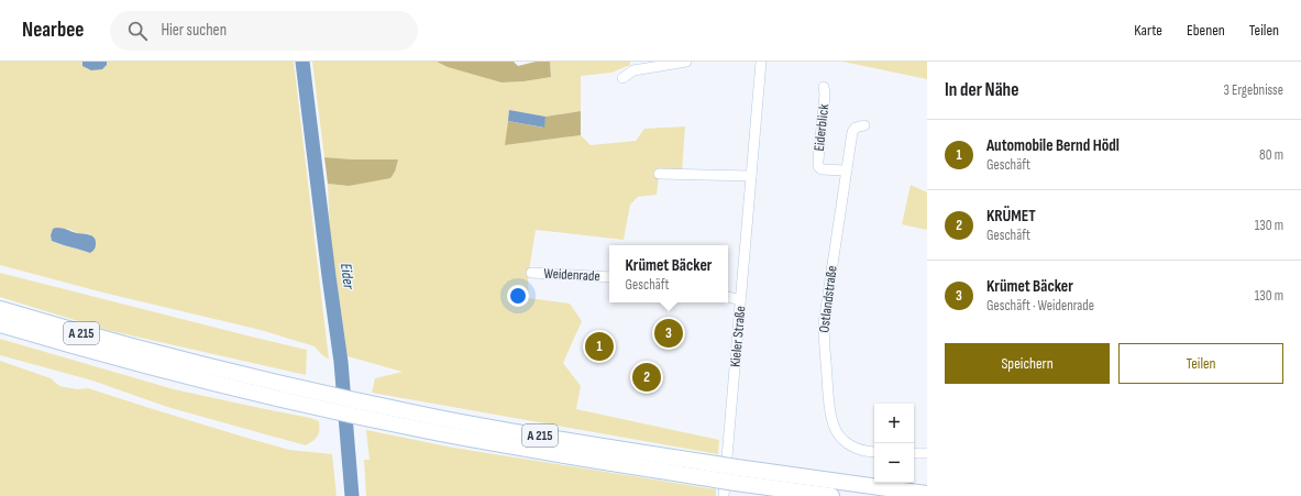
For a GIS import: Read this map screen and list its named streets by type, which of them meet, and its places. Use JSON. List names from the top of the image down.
{
  "streets": {
    "highway": ["A 215"],
    "street": [
      "Eiderblick",
      "Weidenrade",
      "Ostlandstraße",
      "Kieler Straße"
    ]
  },
  "crossings": [
    ["Eiderblick", "Ostlandstraße"]
  ],
  "water": ["Eider"],
  "page": {
    "header": "Nearbee",
    "search": "Hier suchen",
    "nav": ["Karte", "Ebenen", "Teilen"],
    "heading": ["In der Nähe", "3 Ergebnisse"],
    "list": [
      {
        "mark": "1",
        "name": "Automobile Bernd Hödl",
        "note": "Geschäft",
        "value": "80 m"
      },
      {
        "mark": "2",
        "name": "KRÜMET",
        "note": "Geschäft",
        "value": "130 m"
      },
      {
        "mark": "3",
        "name": "Krümet Bäcker",
        "note": "Geschäft · Weidenrade",
        "value": "130 m"
      }
    ],
    "popup": ["Krümet Bäcker", "Geschäft"],
    "pins": ["3", "1", "2"],
    "buttons": ["Speichern", "Teilen"],
    "map_buttons": ["+", "−"]
  }
}
